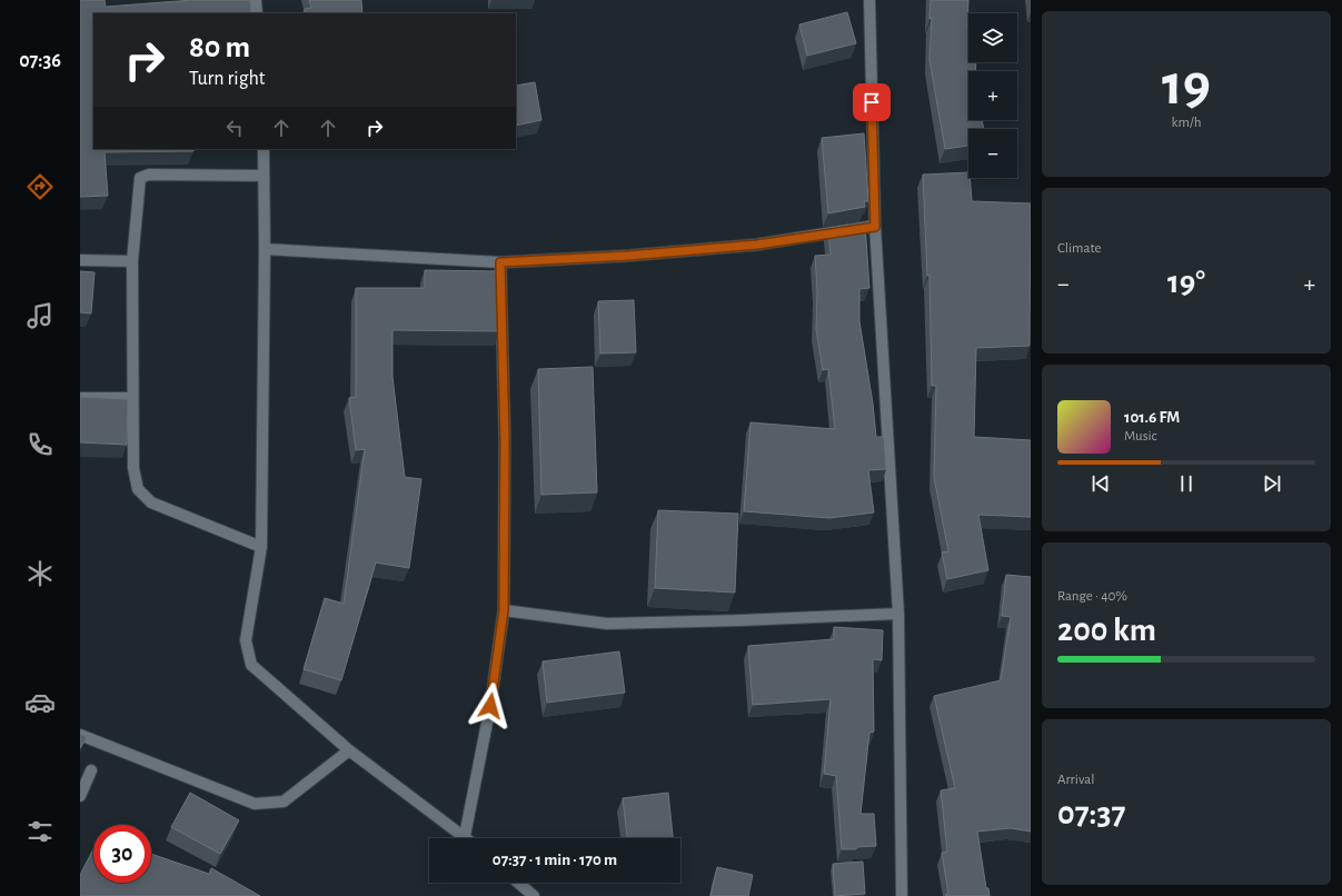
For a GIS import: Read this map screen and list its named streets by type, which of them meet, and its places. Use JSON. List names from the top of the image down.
{
  "page": {
    "tabs": "07:36",
    "tile": [
      ["19", "km/h"],
      "Climate",
      ["Range · 40%", "200 km"],
      ["Arrival", "07:37"]
    ],
    "map_buttons": ["+", "−"],
    "turn": ["80 m", "Turn right"],
    "heat": ["−", "19°", "+"],
    "song": ["101.6 FM", "Music"],
    "limit": "30",
    "trip": "07:37 · 1 min · 170 m"
  }
}
